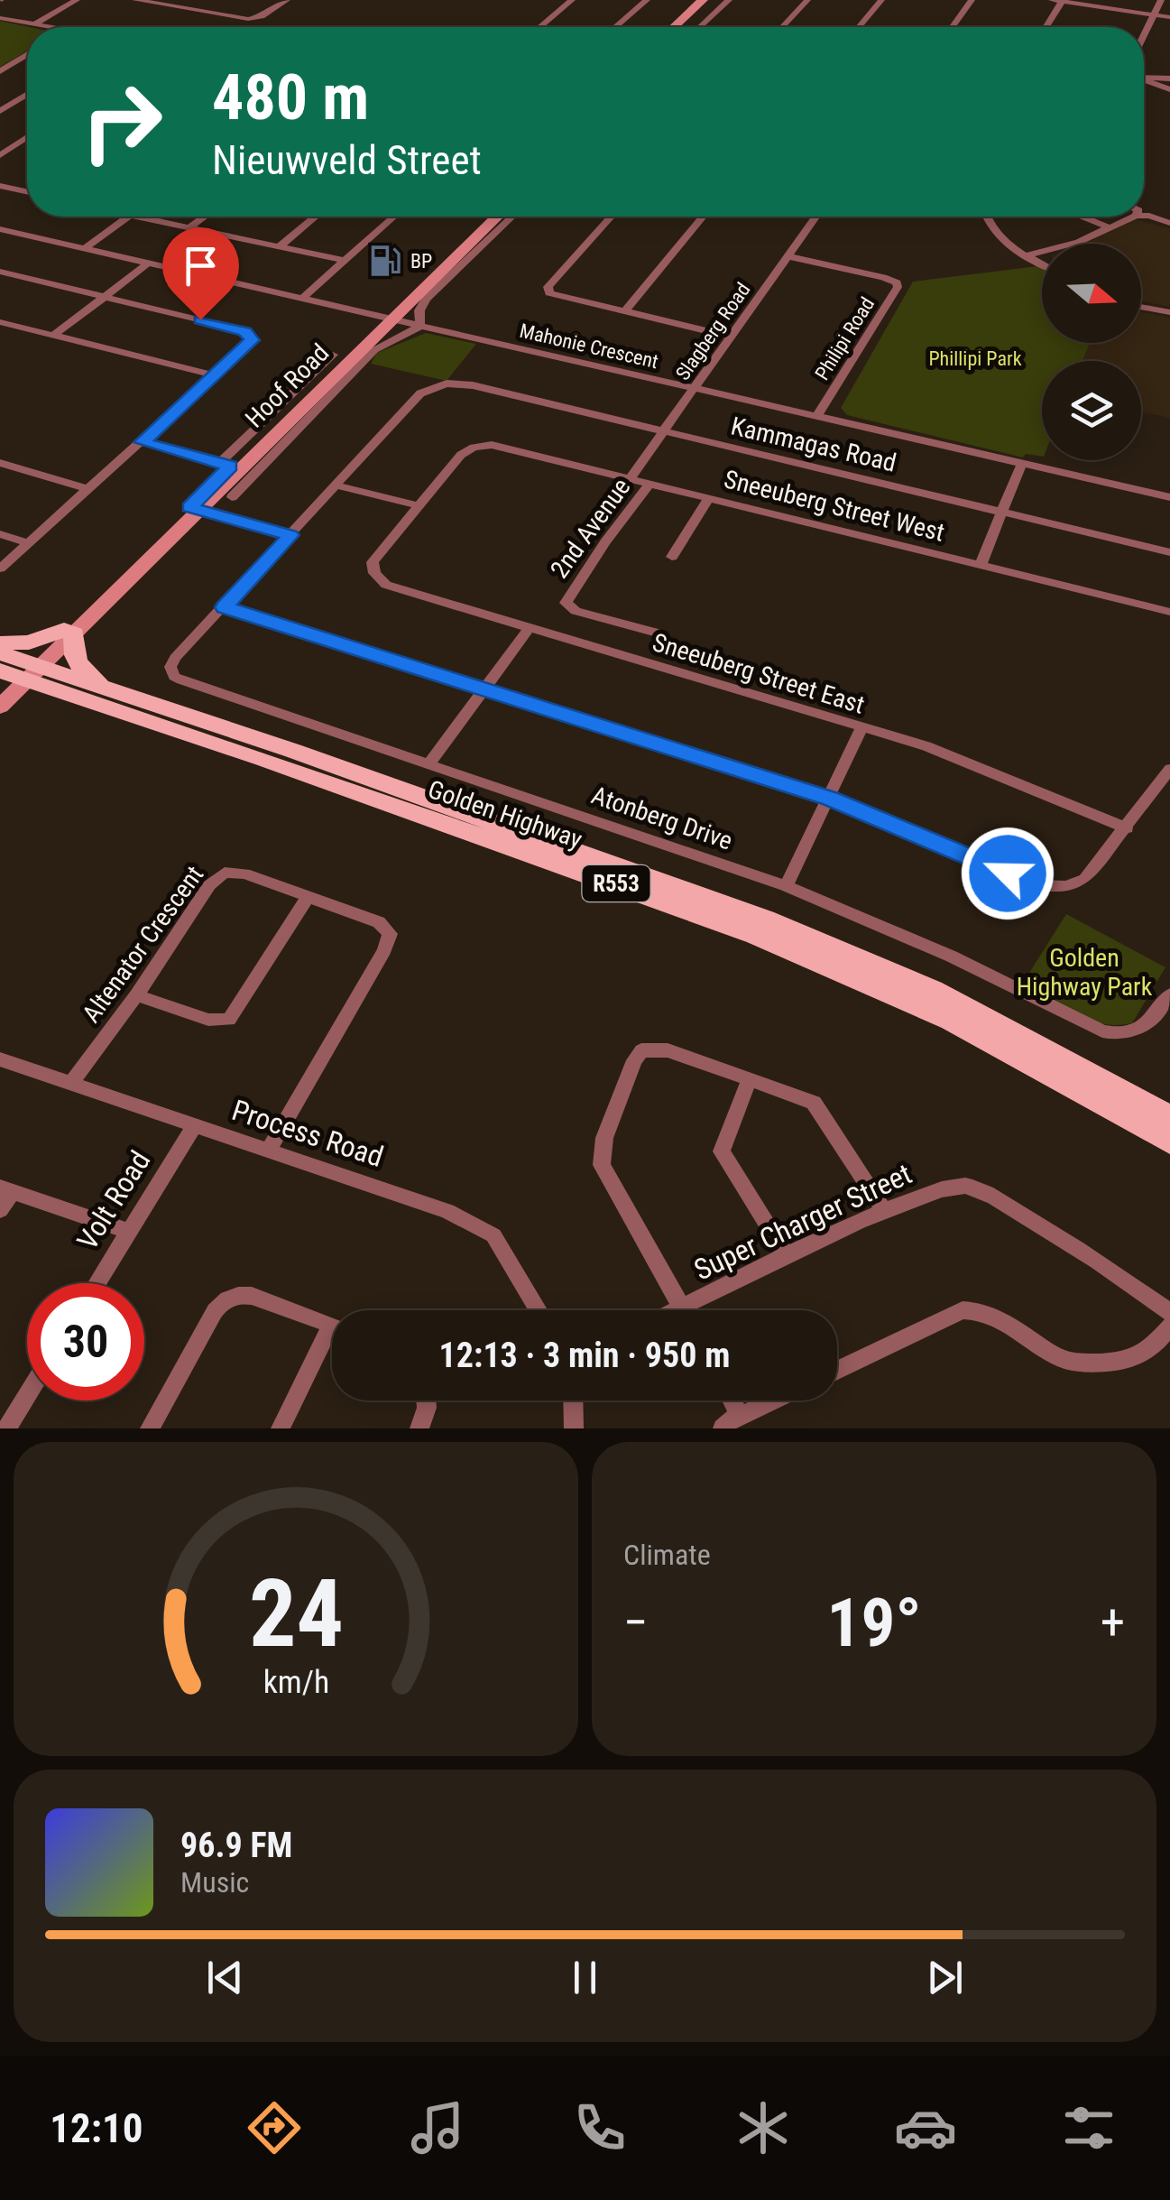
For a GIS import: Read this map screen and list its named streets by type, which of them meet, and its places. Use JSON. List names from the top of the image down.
{
  "streets": {
    "main road": ["Hoof Road", "Golden Highway", "R553"],
    "street": [
      "Slagberg Road",
      "Philipi Road",
      "Mahonie Crescent",
      "Kammagas Road",
      "Sneeuberg Street West",
      "2nd Avenue",
      "Sneeuberg Street East",
      "Atonberg Drive",
      "Altenator Crescent",
      "Process Road",
      "Volt Road",
      "Super Charger Street"
    ]
  },
  "crossings": [
    ["Slagberg Road", "Philipi Road"],
    ["Slagberg Road", "Mahonie Crescent"],
    ["Slagberg Road", "Kammagas Road"],
    ["Slagberg Road", "Sneeuberg Street West"],
    ["Philipi Road", "Mahonie Crescent"],
    ["Mahonie Crescent", "Hoof Road"],
    ["Hoof Road", "Golden Highway"],
    ["Sneeuberg Street West", "2nd Avenue"],
    ["Sneeuberg Street West", "Sneeuberg Street East"],
    ["Altenator Crescent", "Process Road"],
    ["Process Road", "Volt Road"]
  ],
  "parks": ["Phillipi Park", "Golden Highway Park"],
  "places": {
    "fuel station": ["BP"]
  },
  "north": "right",
  "page": {
    "turn": ["480 m", "Nieuwveld Street"],
    "limit": "30",
    "trip": "12:13 · 3 min · 950 m",
    "tile": "Climate",
    "heat": ["−", "19°", "+"],
    "song": ["96.9 FM", "Music"],
    "tabs": "12:10",
    "gauge": ["24", "km/h"]
  }
}
